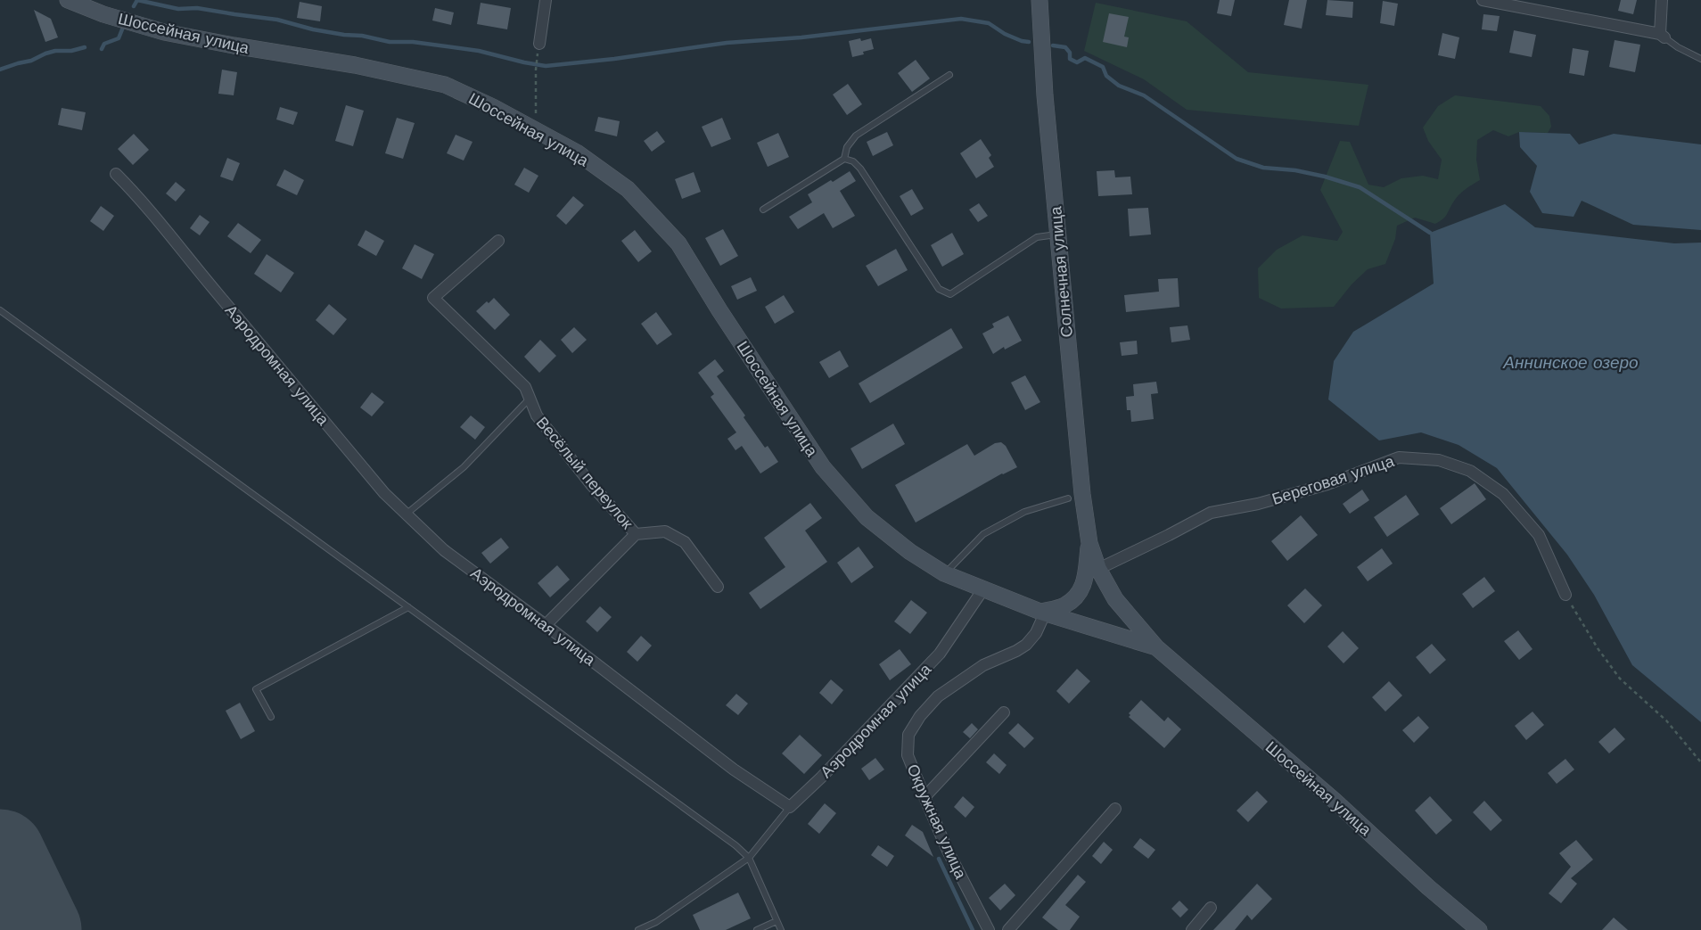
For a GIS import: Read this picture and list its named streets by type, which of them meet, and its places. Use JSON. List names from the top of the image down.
{
  "streets": {
    "main road": ["Шоссейная улица", "Солнечная улица"],
    "street": [
      "Аэродромная улица",
      "Весёлый переулок",
      "Береговая улица",
      "Окружная улица"
    ]
  },
  "crossings": [
    ["Шоссейная улица", "Аэродромная улица"],
    ["Шоссейная улица", "Окружная улица"]
  ],
  "water": ["Аннинское озеро"]
}
